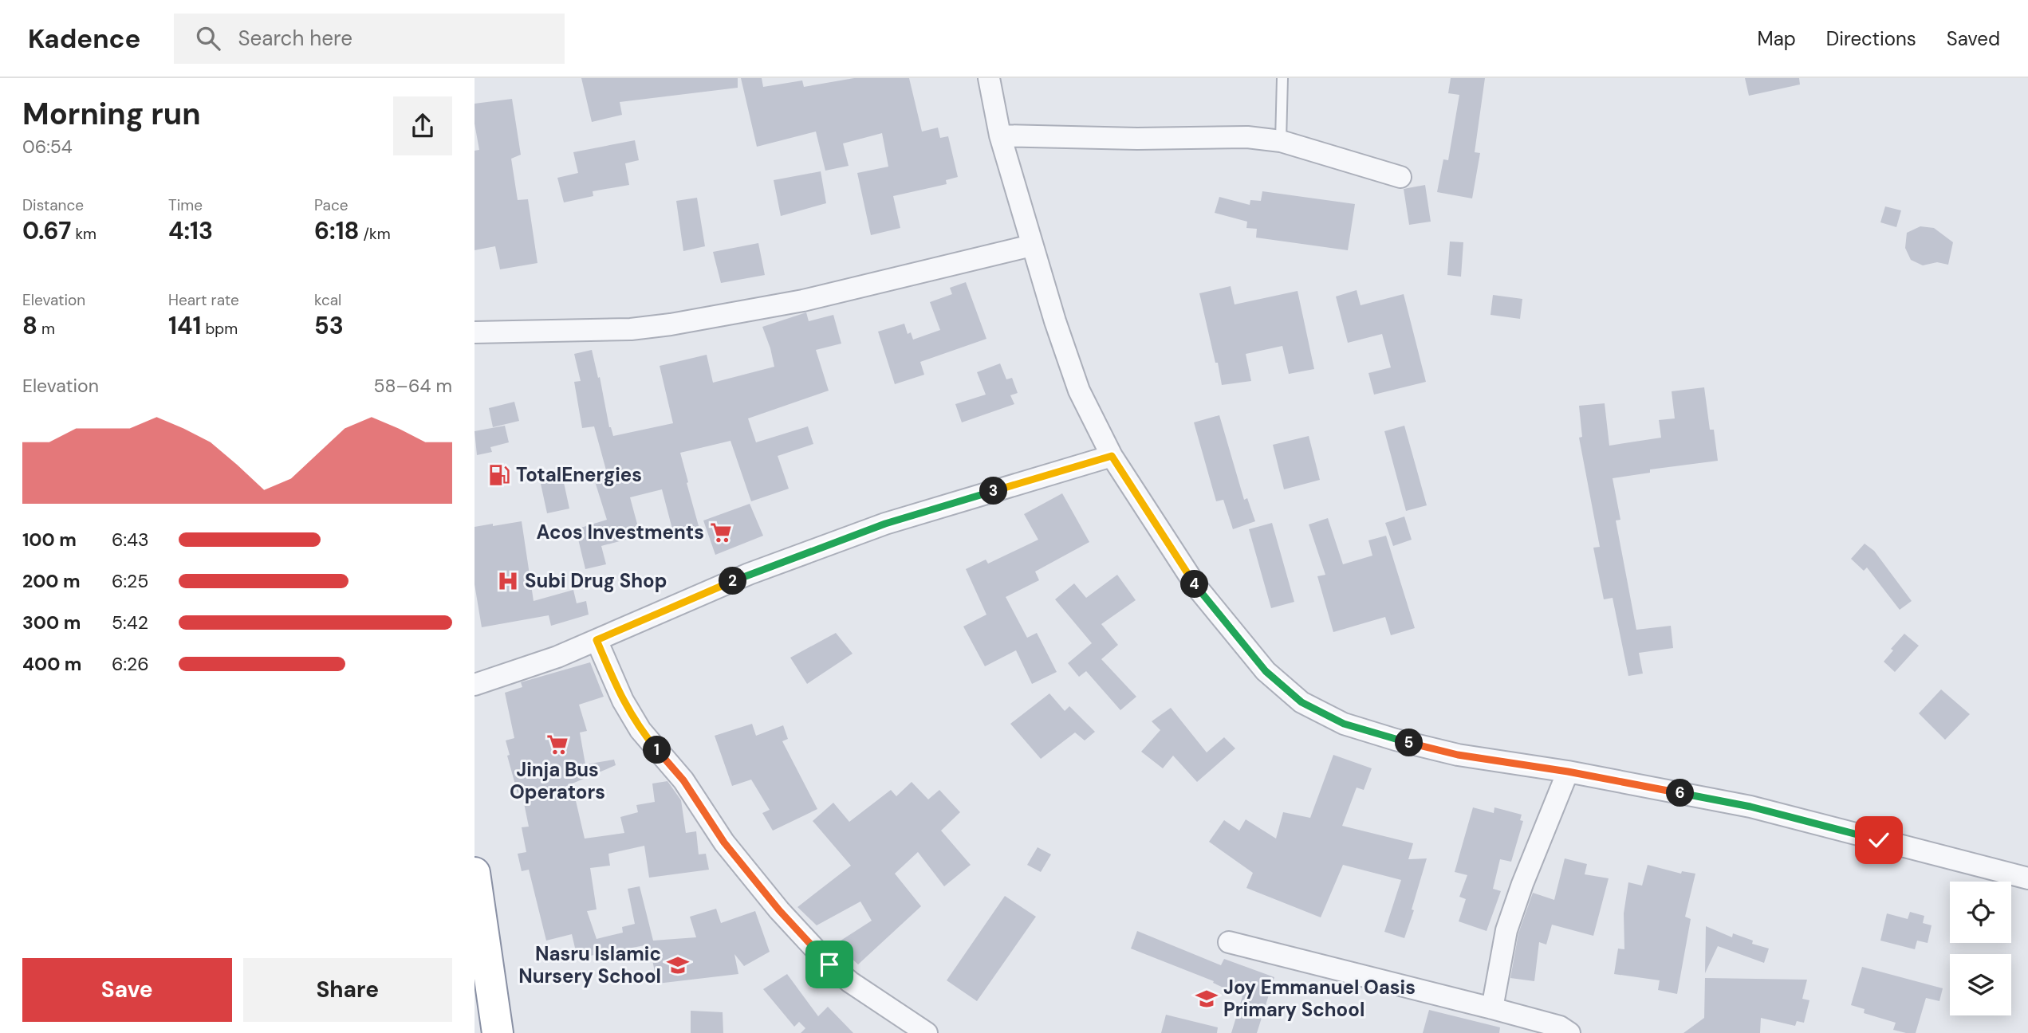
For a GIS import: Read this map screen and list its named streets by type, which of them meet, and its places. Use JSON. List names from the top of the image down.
{
  "places": {
    "fuel station": ["TotalEnergies"],
    "supermarket": ["Acos Investments", "Jinja Bus Operators"],
    "hospital": ["Subi Drug Shop"],
    "school or university": ["Nasru Islamic Nursery School", "Joy Emmanuel Oasis Primary School"]
  },
  "page": {
    "header": "Kadence",
    "search": "Search here",
    "nav": ["Map", "Directions", "Saved"],
    "heading": ["Morning run", "06:54"],
    "stats": [
      ["Distance", "0.67 km"],
      ["Time", "4:13"],
      ["Pace", "6:18 /km"],
      ["Elevation", "8 m"],
      ["Heart rate", "141 bpm"],
      ["kcal", "53"]
    ],
    "chart": ["Elevation", "58–64 m"],
    "pins": [
      "3",
      "2",
      "4",
      "5",
      "1",
      "6"
    ],
    "list": [
      {
        "name": "100 m",
        "note": "6:43"
      },
      {
        "name": "200 m",
        "note": "6:25"
      },
      {
        "name": "300 m",
        "note": "5:42"
      },
      {
        "name": "400 m",
        "note": "6:26"
      }
    ],
    "buttons": ["Save", "Share"]
  }
}
